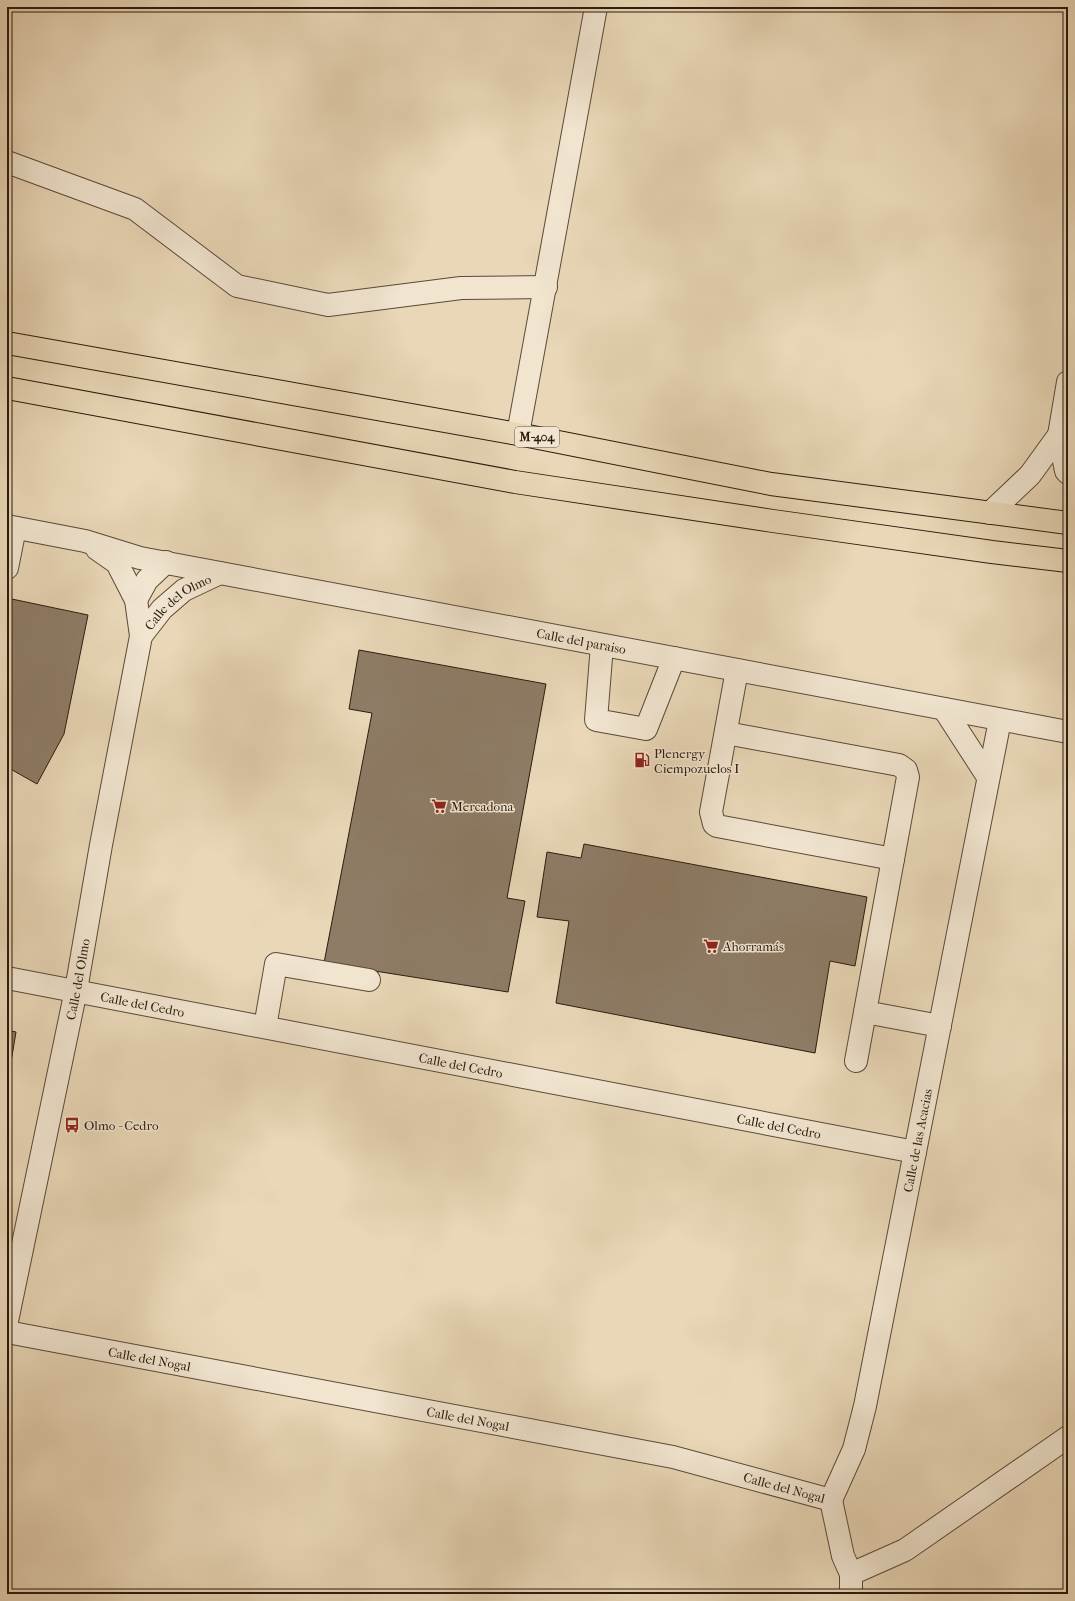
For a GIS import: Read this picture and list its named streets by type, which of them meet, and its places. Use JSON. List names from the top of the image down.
{
  "streets": {
    "main road": ["M-404"],
    "street": [
      "Calle del Olmo",
      "Calle del paraiso",
      "Calle del Cedro",
      "Calle de las Acacias",
      "Calle del Nogal"
    ]
  },
  "crossings": [
    ["Calle del Olmo", "Calle del paraiso"],
    ["Calle del Olmo", "Calle del Cedro"],
    ["Calle del paraiso", "Calle de las Acacias"],
    ["Calle del Cedro", "Calle de las Acacias"],
    ["Calle de las Acacias", "Calle del Nogal"]
  ],
  "places": {
    "fuel station": ["Plenergy Ciempozuelos I"],
    "supermarket": ["Mercadona", "Ahorramás"],
    "bus stop": ["Olmo - Cedro"]
  }
}
